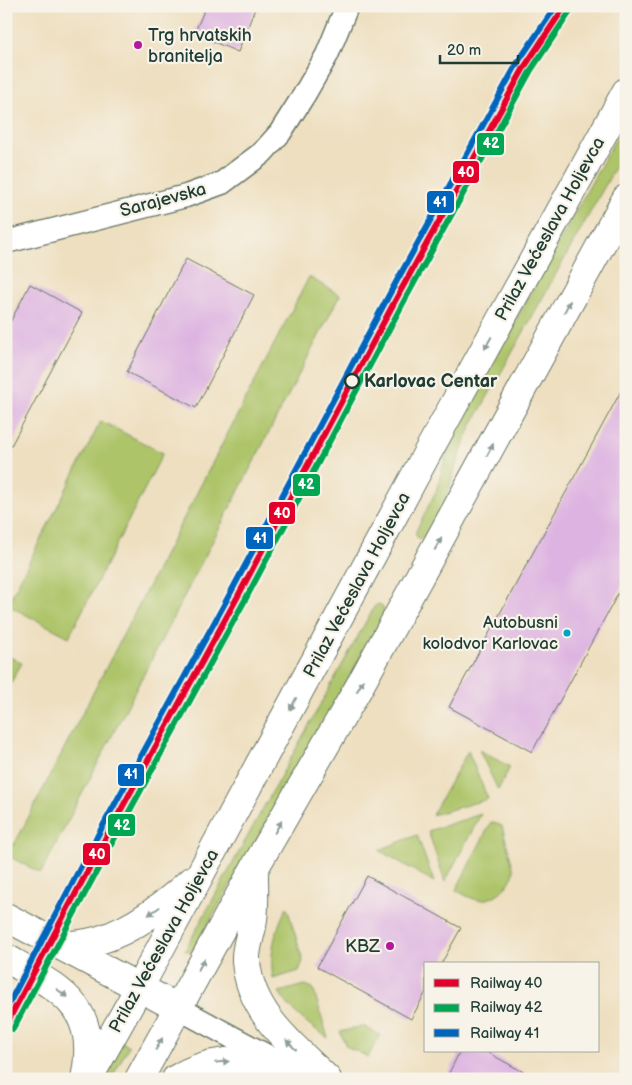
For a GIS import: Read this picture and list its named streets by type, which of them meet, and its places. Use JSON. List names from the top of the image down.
{
  "streets": {
    "main road": ["Prilaz Većeslava Holjevca"],
    "street": ["Sarajevska"]
  },
  "places": [
    "Trg hrvatskih branitelja",
    "Karlovac Centar",
    "Autobusni kolodvor Karlovac",
    "KBZ"
  ],
  "lines": ["rail line 40", "rail line 41", "rail line 42"],
  "legend": ["Railway 40", "Railway 42", "Railway 41"],
  "scale_bar": "20 m"
}
